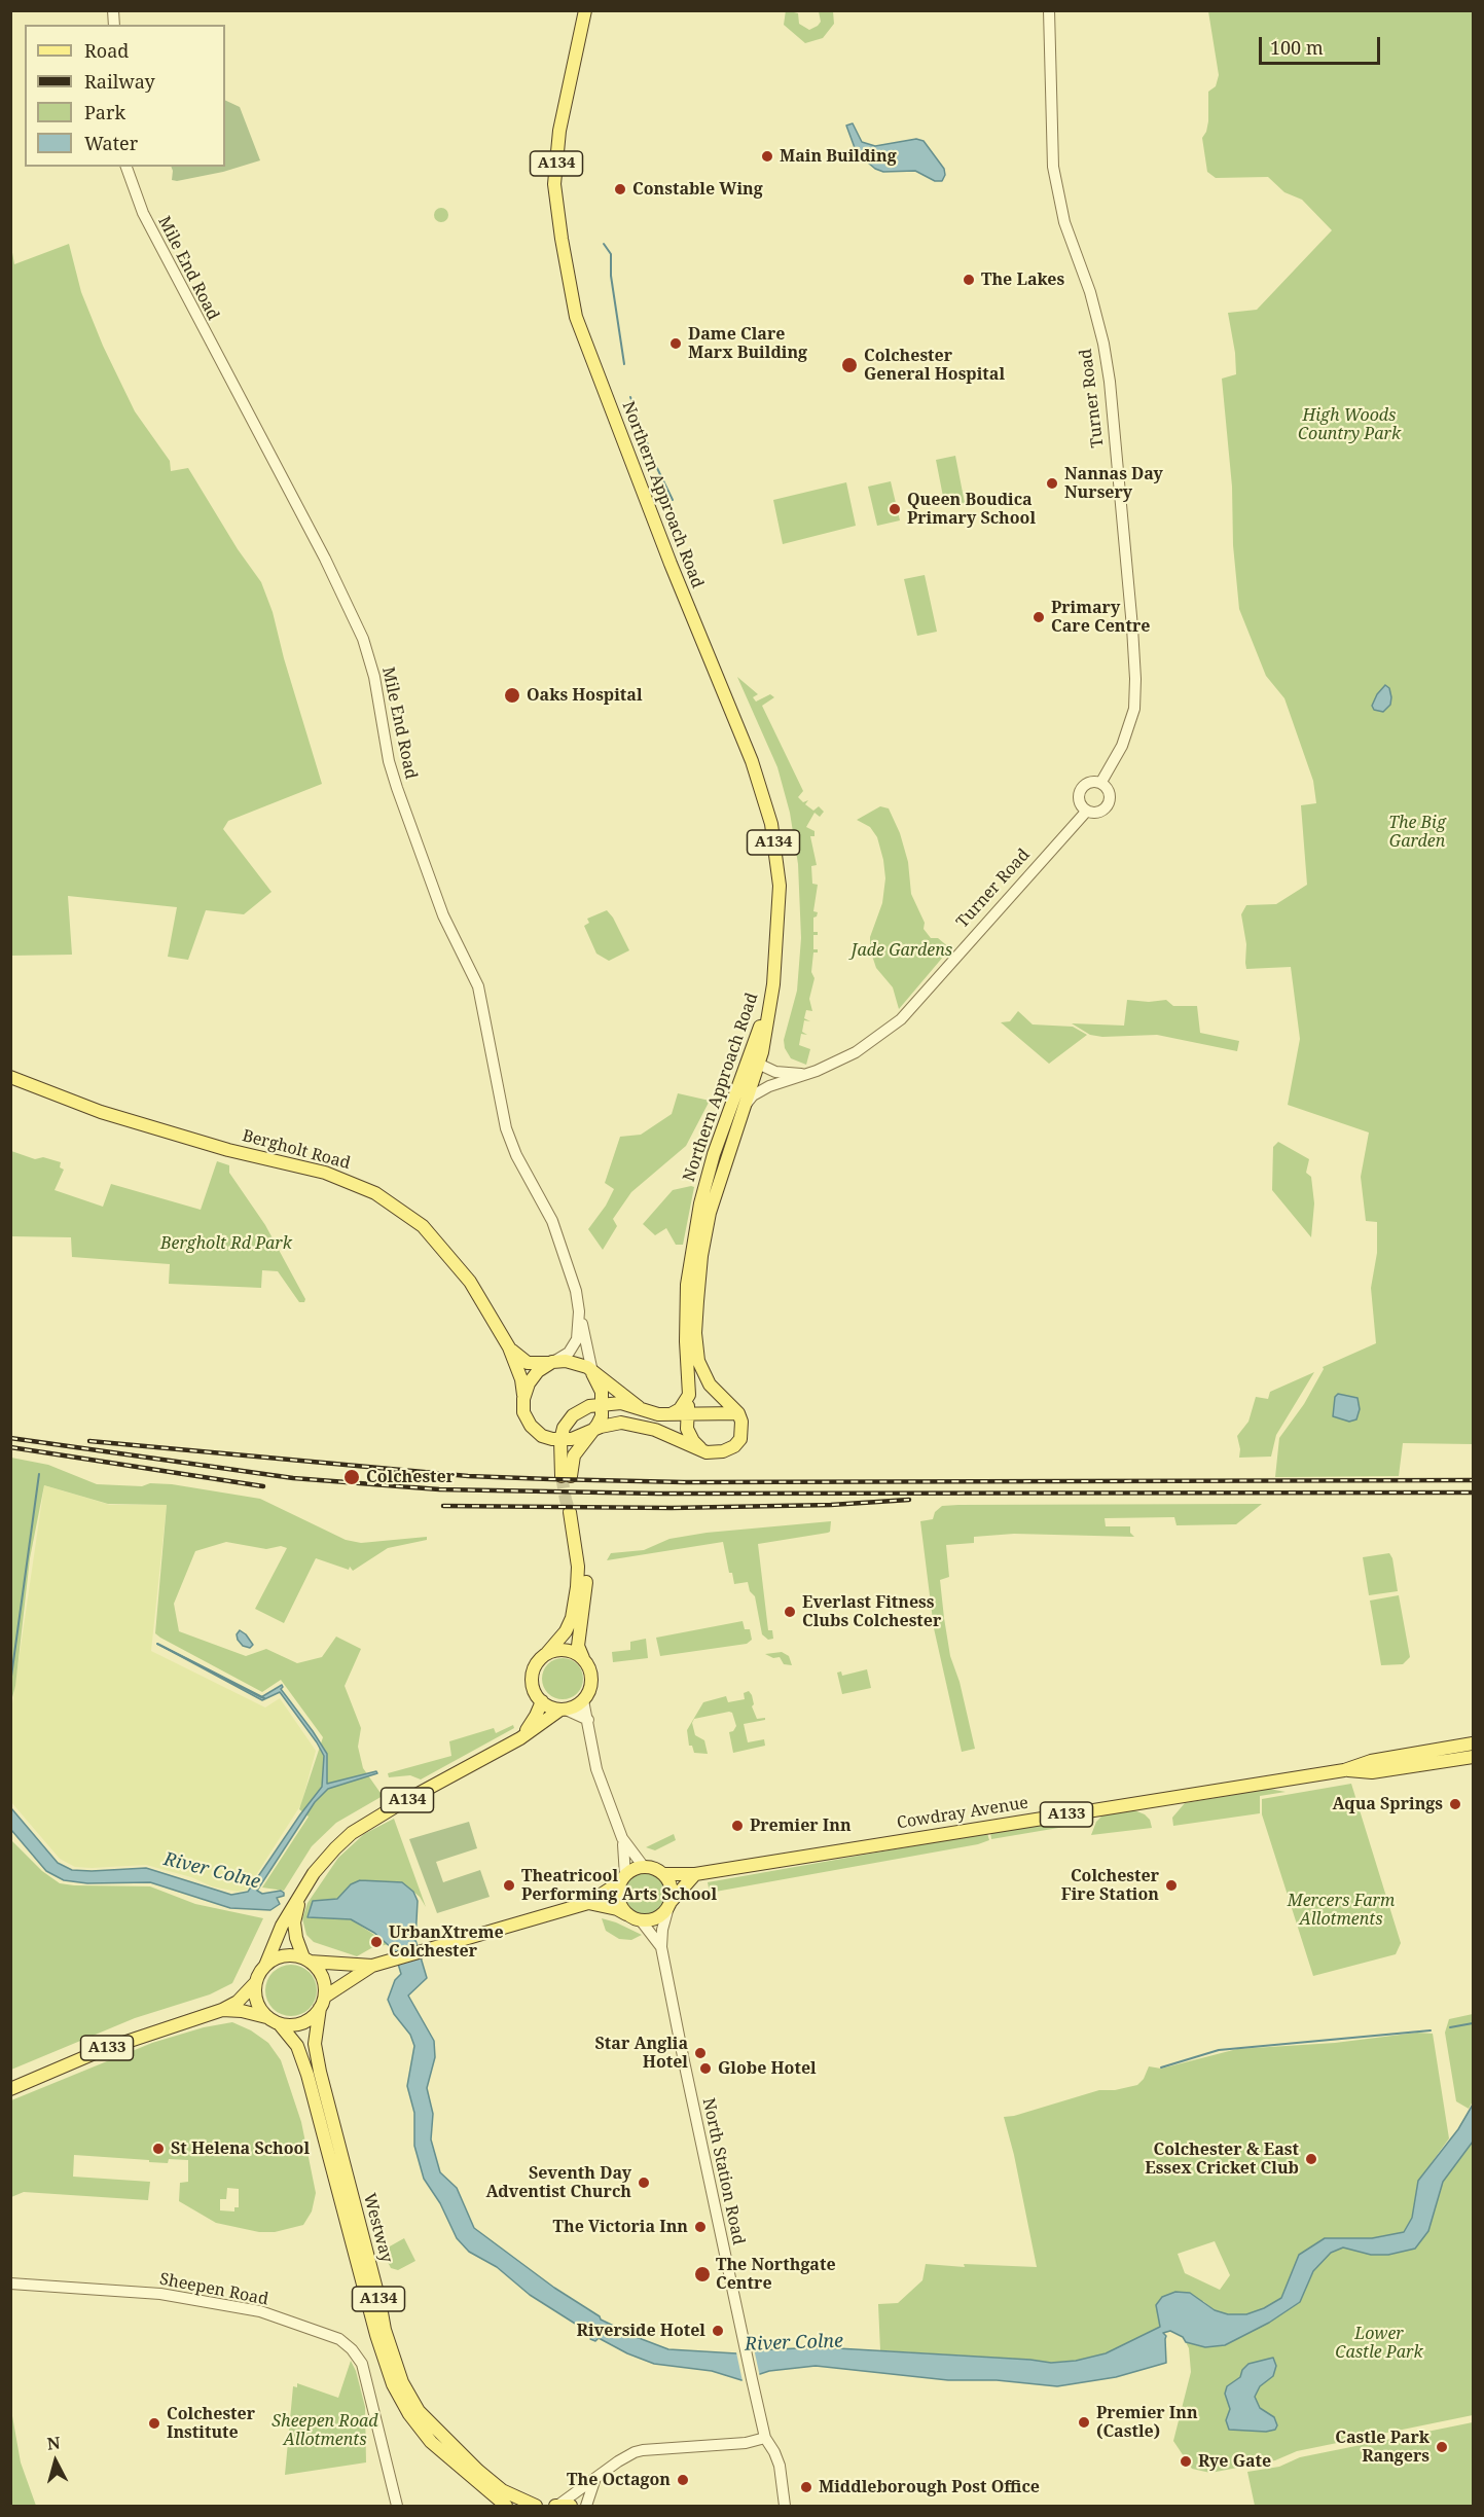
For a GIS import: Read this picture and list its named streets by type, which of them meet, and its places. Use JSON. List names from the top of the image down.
{
  "streets": {
    "main road": [
      "A134",
      "Northern Approach Road",
      "Bergholt Road",
      "Cowdray Avenue",
      "A133",
      "Westway"
    ],
    "street": [
      "Mile End Road",
      "Turner Road",
      "North Station Road",
      "Sheepen Road"
    ]
  },
  "crossings": [
    ["A134", "Turner Road"],
    ["A134", "Northern Approach Road"],
    ["A134", "A133"],
    ["A134", "Westway"],
    ["Mile End Road", "Bergholt Road"],
    ["Turner Road", "Northern Approach Road"],
    ["Cowdray Avenue", "A133"],
    ["Cowdray Avenue", "North Station Road"],
    ["A133", "North Station Road"],
    ["A133", "Westway"]
  ],
  "water": ["River Colne"],
  "parks": [
    "High Woods Country Park",
    "The Big Garden",
    "Jade Gardens",
    "Bergholt Rd Park",
    "Mercers Farm Allotments",
    "Lower Castle Park",
    "Sheepen Road Allotments"
  ],
  "places": [
    "Main Building",
    "Constable Wing",
    "The Lakes",
    "Dame Clare Marx Building",
    "Colchester General Hospital",
    "Nannas Day Nursery",
    "Queen Boudica Primary School",
    "Primary Care Centre",
    "Oaks Hospital",
    "Colchester",
    "Everlast Fitness Clubs Colchester",
    "Aqua Springs",
    "Premier Inn",
    "Theatricool Performing Arts School",
    "Colchester Fire Station",
    "UrbanXtreme Colchester",
    "Star Anglia Hotel",
    "Globe Hotel",
    "St Helena School",
    "Colchester & East Essex Cricket Club",
    "Seventh Day Adventist Church",
    "The Victoria Inn",
    "The Northgate Centre",
    "Riverside Hotel",
    "Premier Inn (Castle)",
    "Colchester Institute",
    "Castle Park Rangers",
    "Rye Gate",
    "The Octagon",
    "Middleborough Post Office"
  ],
  "legend": [
    "Road",
    "Railway",
    "Park",
    "Water"
  ],
  "scale_bar": "100 m",
  "north": "top"
}
